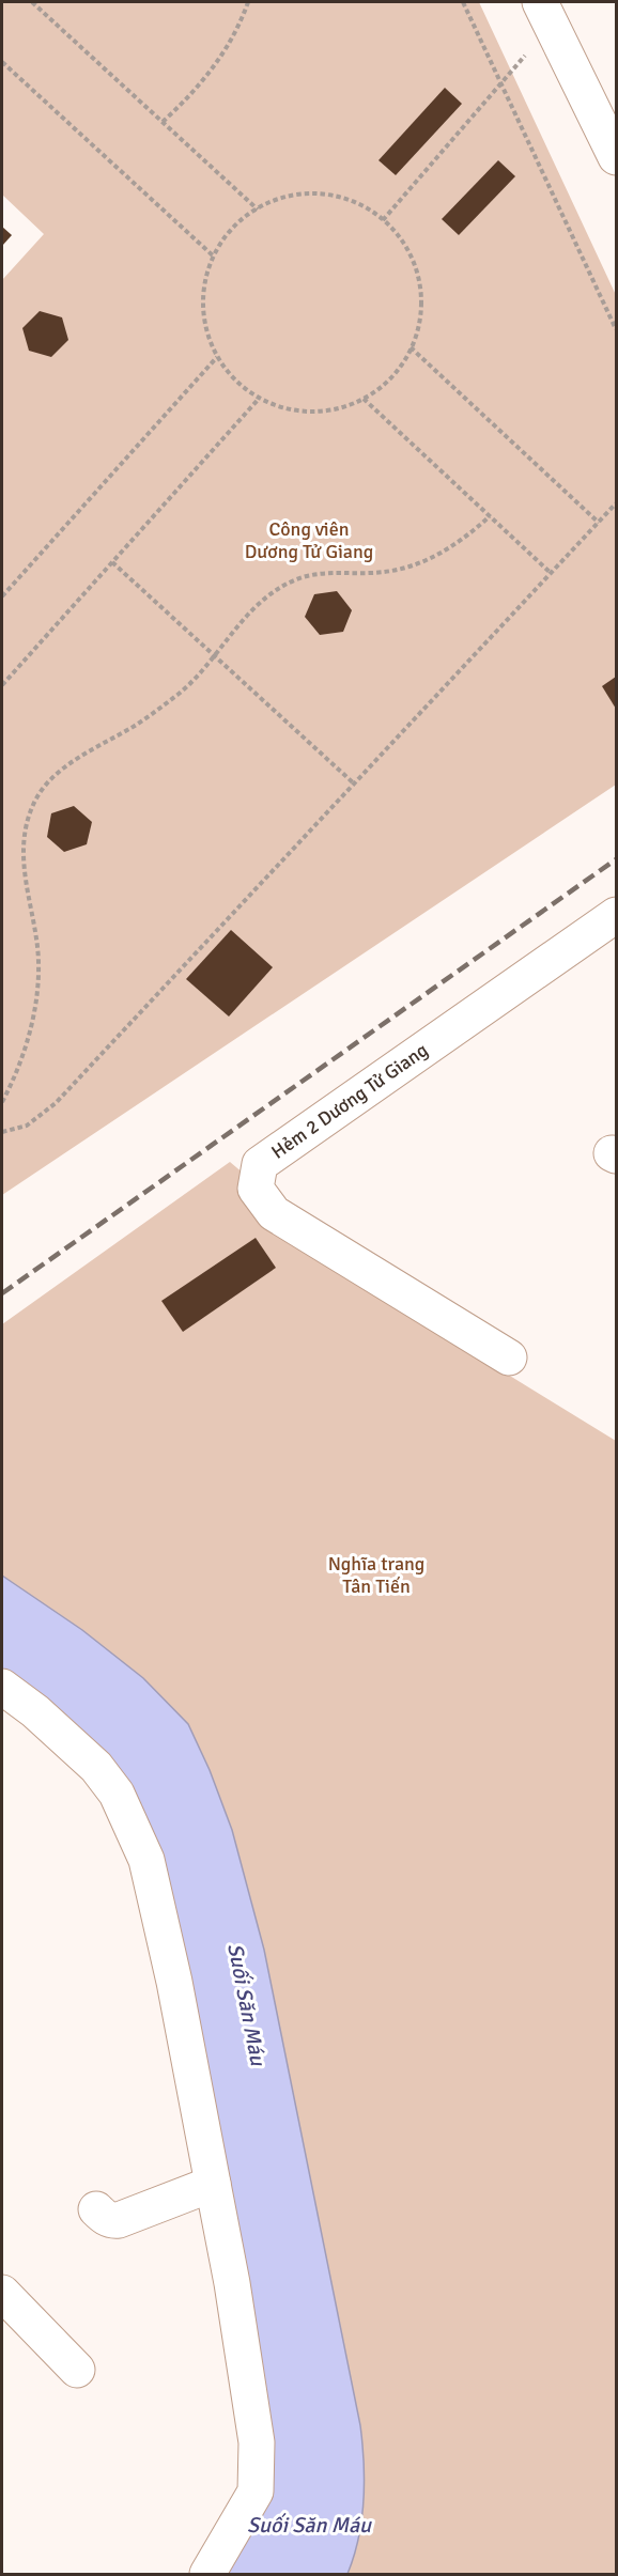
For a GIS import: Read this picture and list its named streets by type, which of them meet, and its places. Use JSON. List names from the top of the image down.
{
  "streets": {
    "street": ["Hẻm 2 Dương Tử Giang"]
  },
  "water": ["Suối Săn Máu"],
  "parks": ["Công viên Dương Tử Giang", "Nghĩa trang Tân Tiến"]
}
